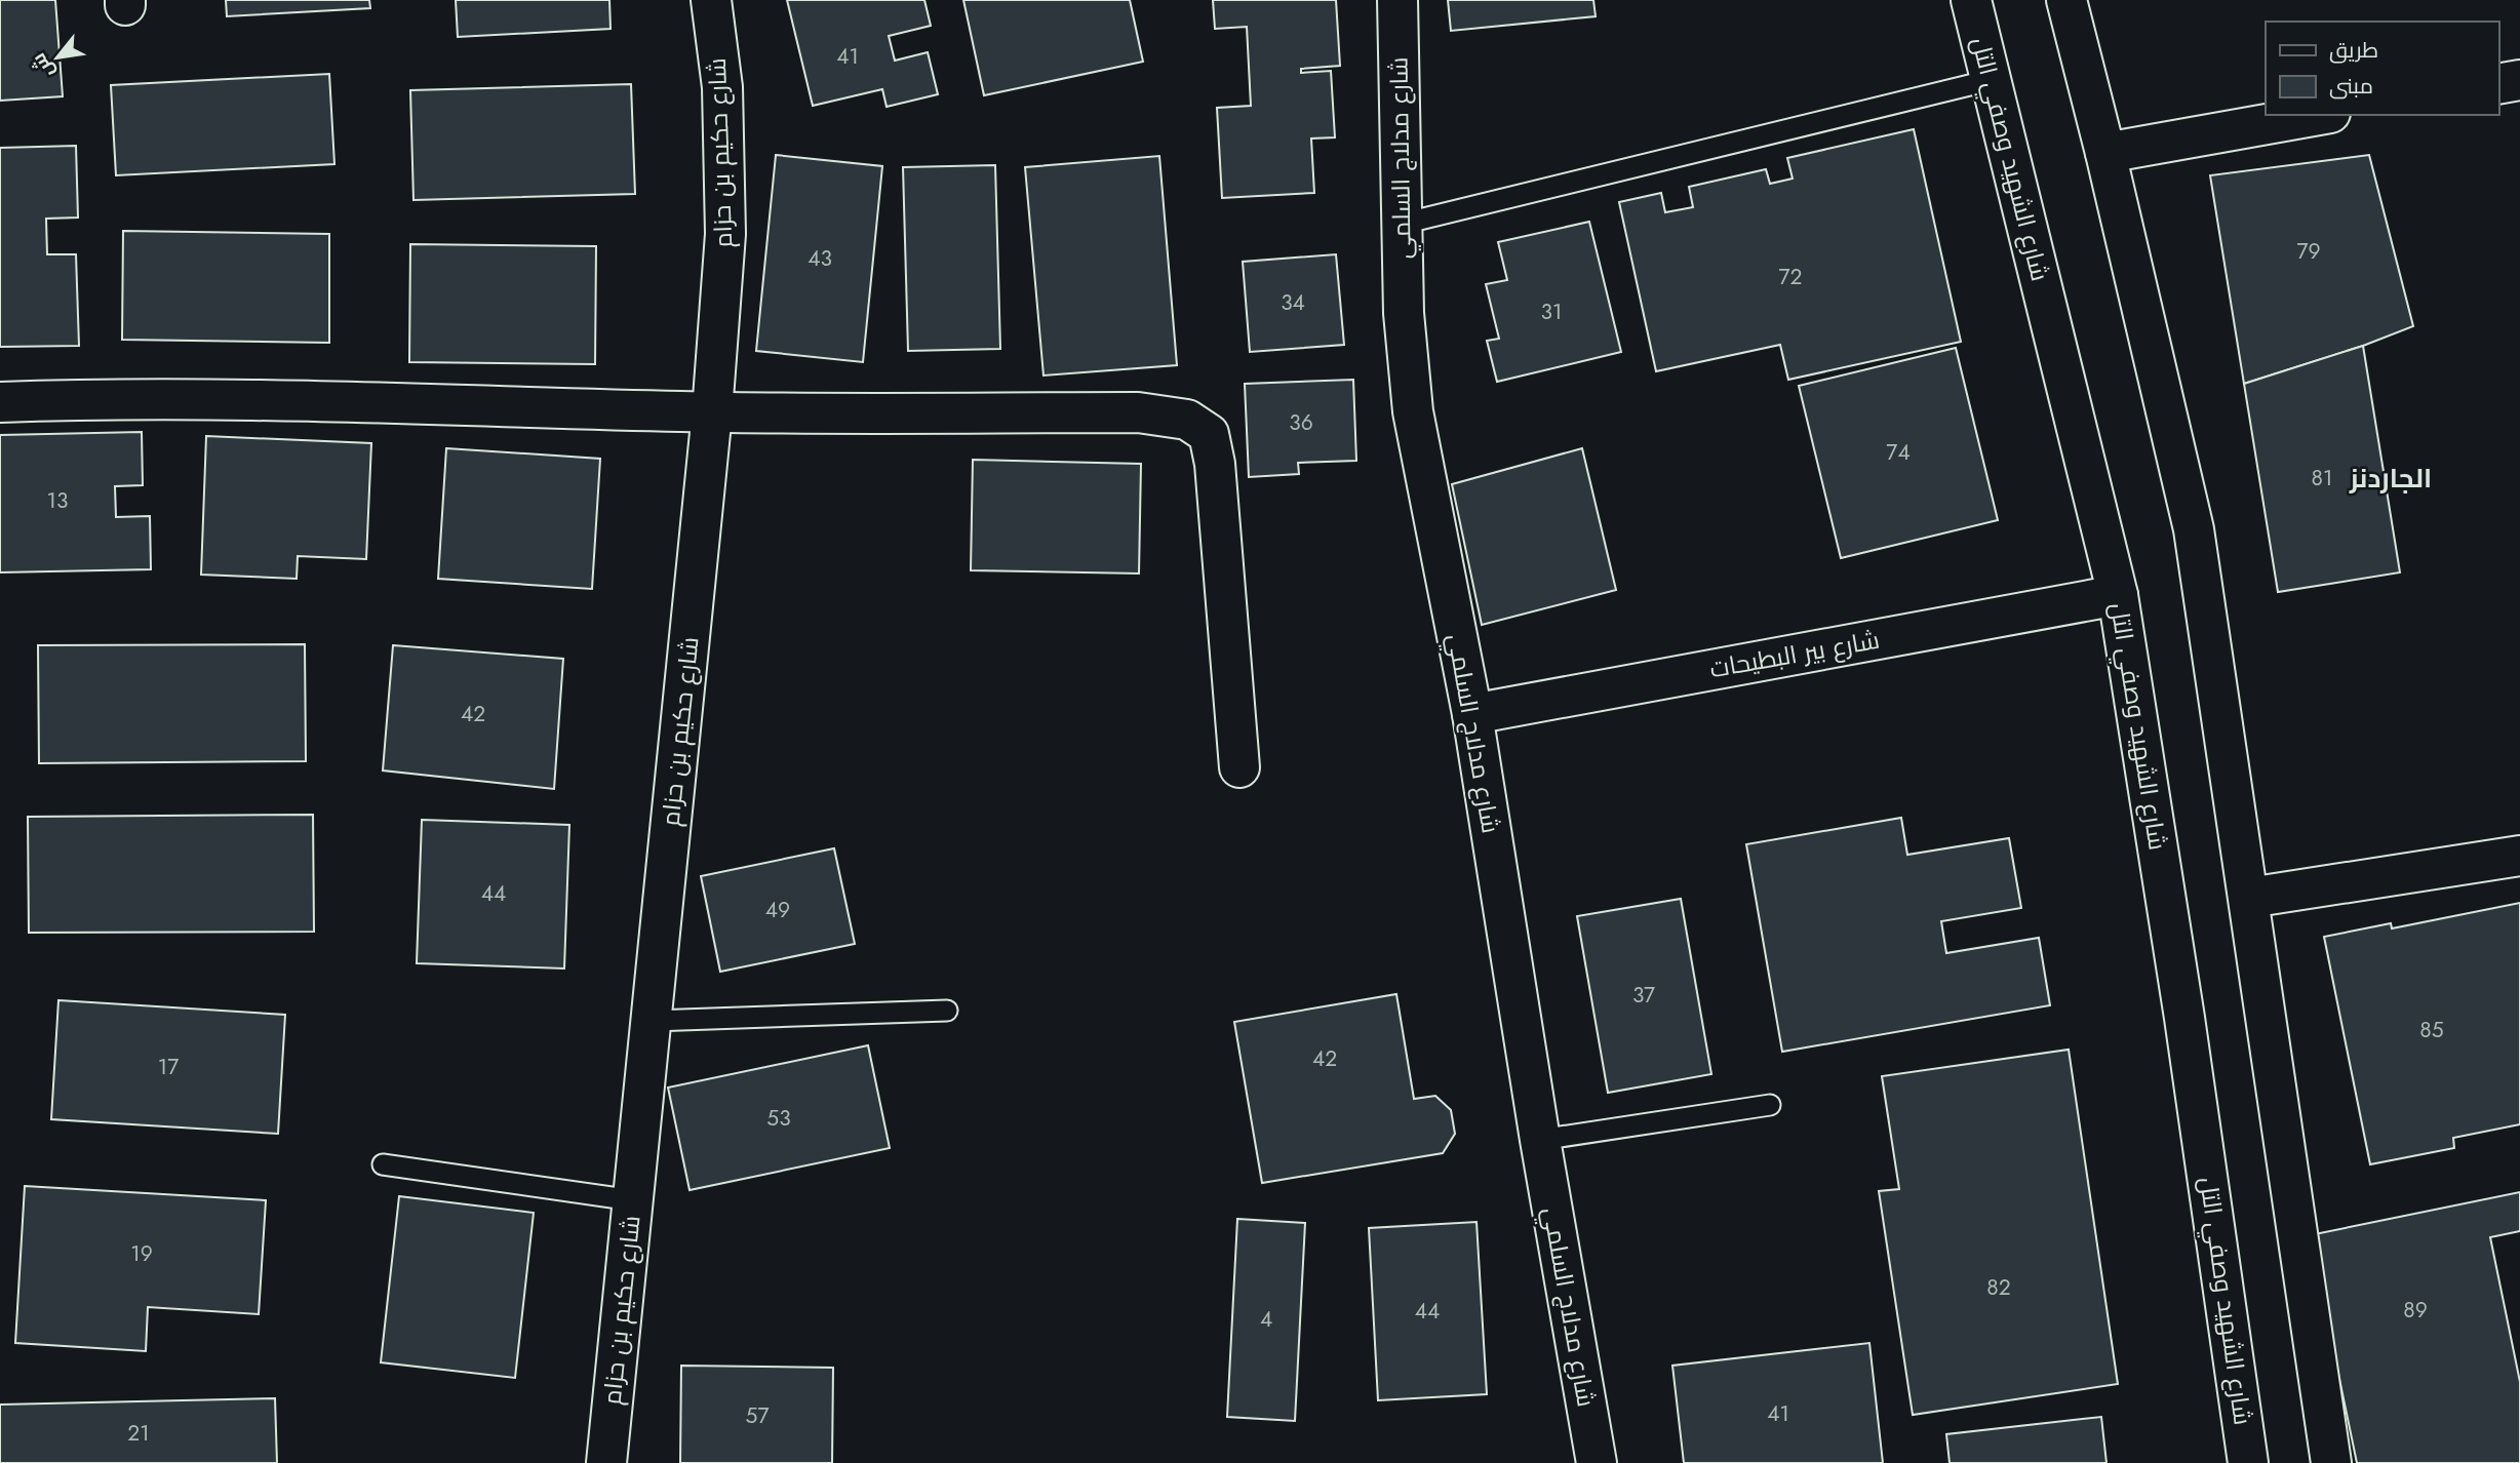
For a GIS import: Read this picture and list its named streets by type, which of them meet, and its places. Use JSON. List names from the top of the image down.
{
  "streets": {
    "street": [
      "شارع حكيم بن حزام",
      "شارع مدلاج السلمي",
      "شارع الشهيد وصفي التل",
      "شارع بير البطيحات"
    ]
  },
  "crossings": [
    ["شارع مدلاج السلمي", "شارع بير البطيحات"],
    ["شارع الشهيد وصفي التل", "شارع بير البطيحات"]
  ],
  "districts": ["الجاردنز"],
  "house_numbers": [
    "41",
    "79",
    "43",
    "72",
    "34",
    "31",
    "36",
    "74",
    "81",
    "13",
    "42",
    "44",
    "49",
    "37",
    "85",
    "42",
    "17",
    "53",
    "19",
    "82",
    "89",
    "44",
    "4",
    "41",
    "57",
    "21"
  ],
  "legend": ["طريق", "مبنى"],
  "north": "bottom left"
}
